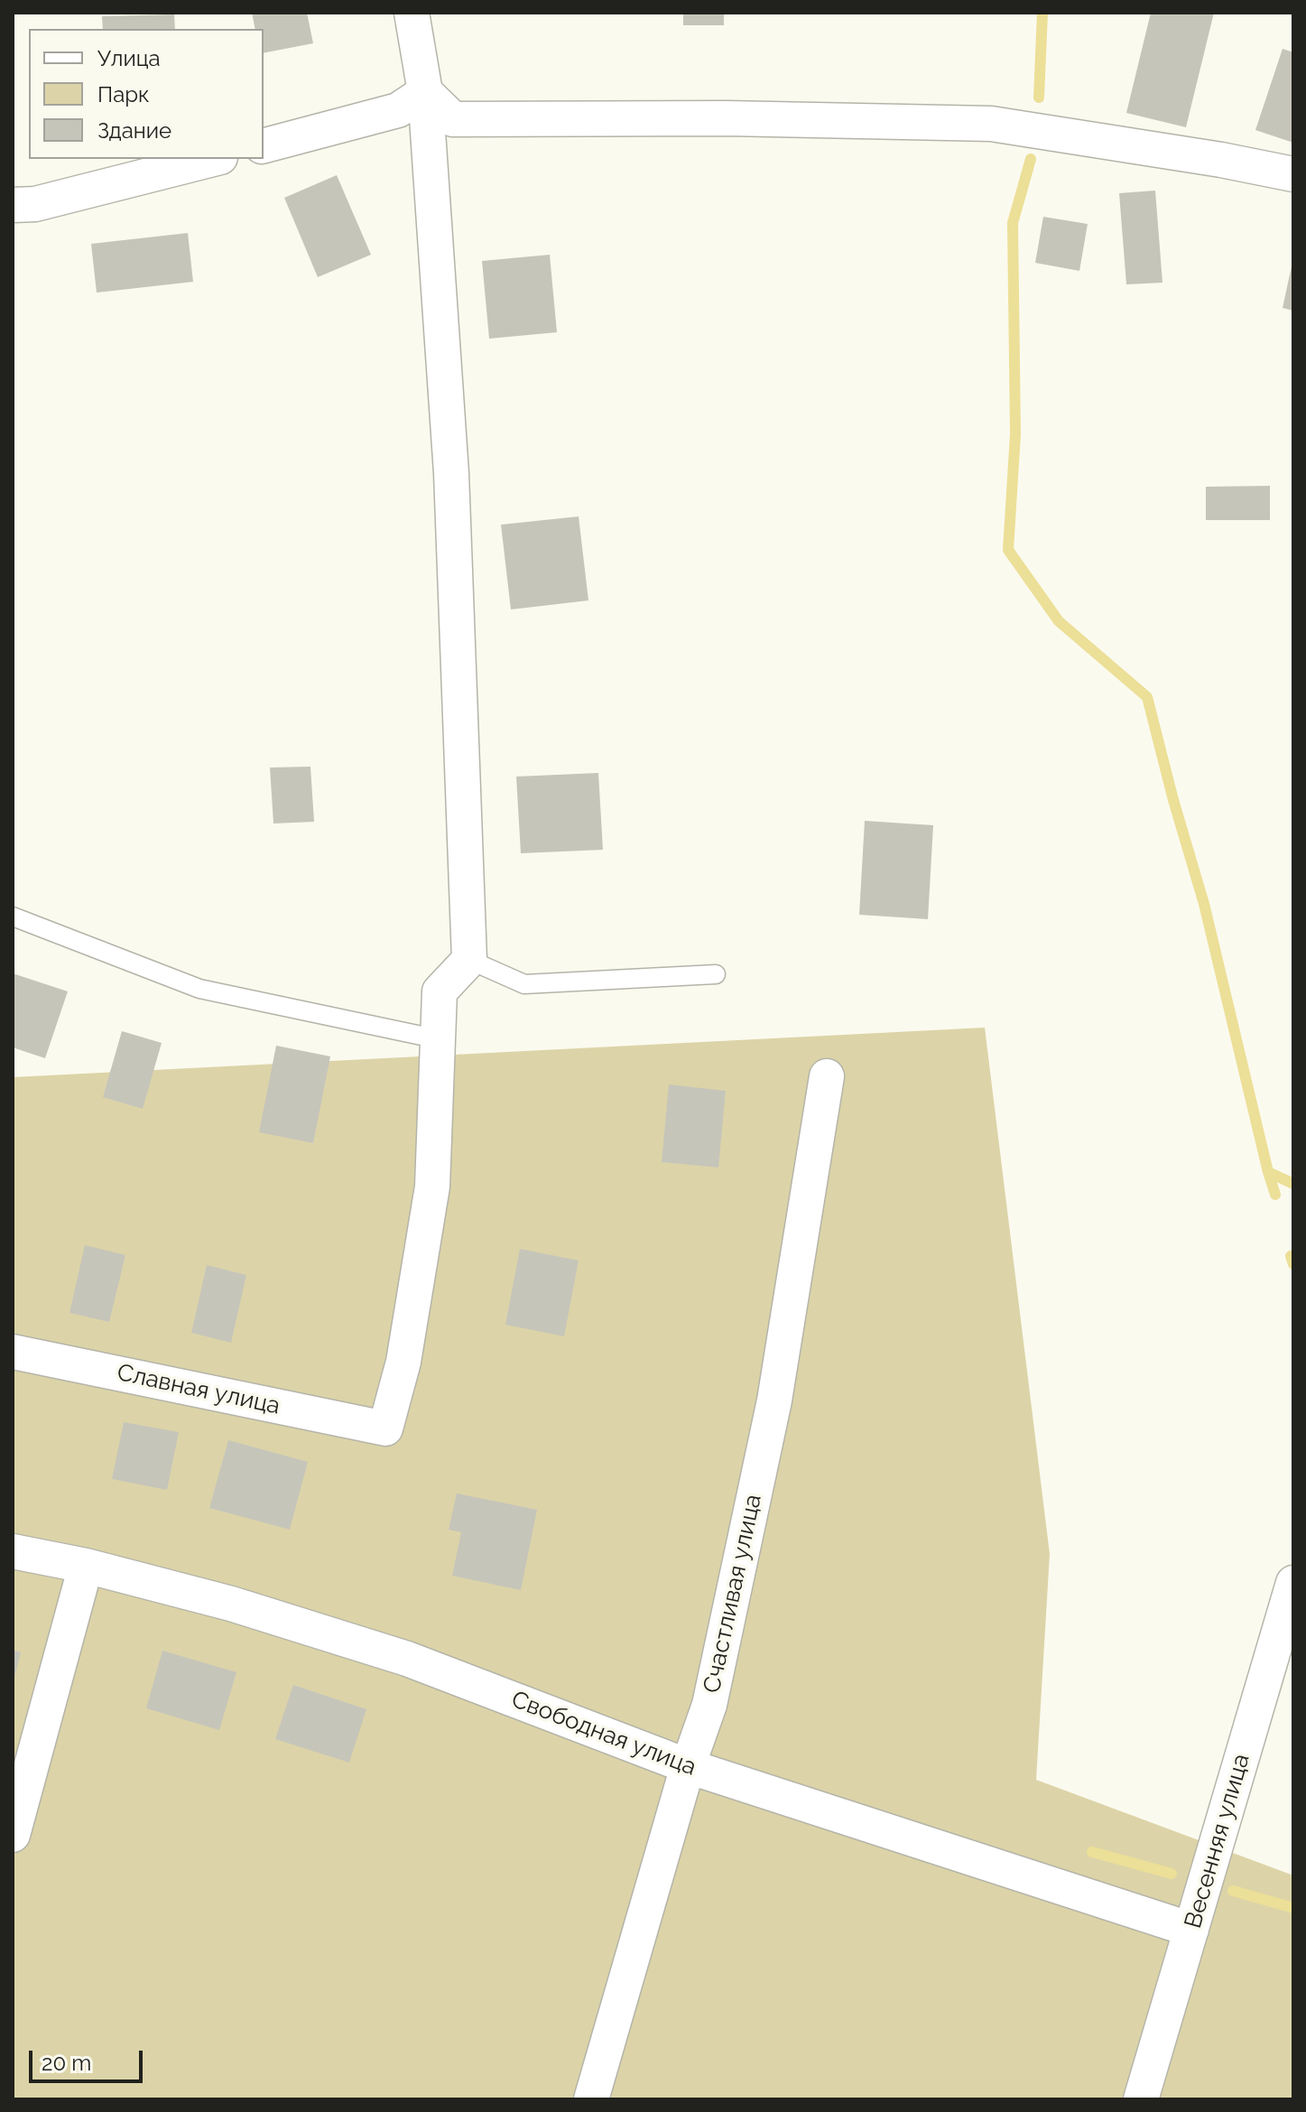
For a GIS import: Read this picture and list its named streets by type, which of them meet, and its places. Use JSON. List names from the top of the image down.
{
  "streets": {
    "street": [
      "Славная улица",
      "Счастливая улица",
      "Свободная улица",
      "Весенняя улица"
    ]
  },
  "crossings": [
    ["Счастливая улица", "Свободная улица"],
    ["Свободная улица", "Весенняя улица"]
  ],
  "legend": ["Улица", "Парк", "Здание"],
  "scale_bar": "20 m"
}
